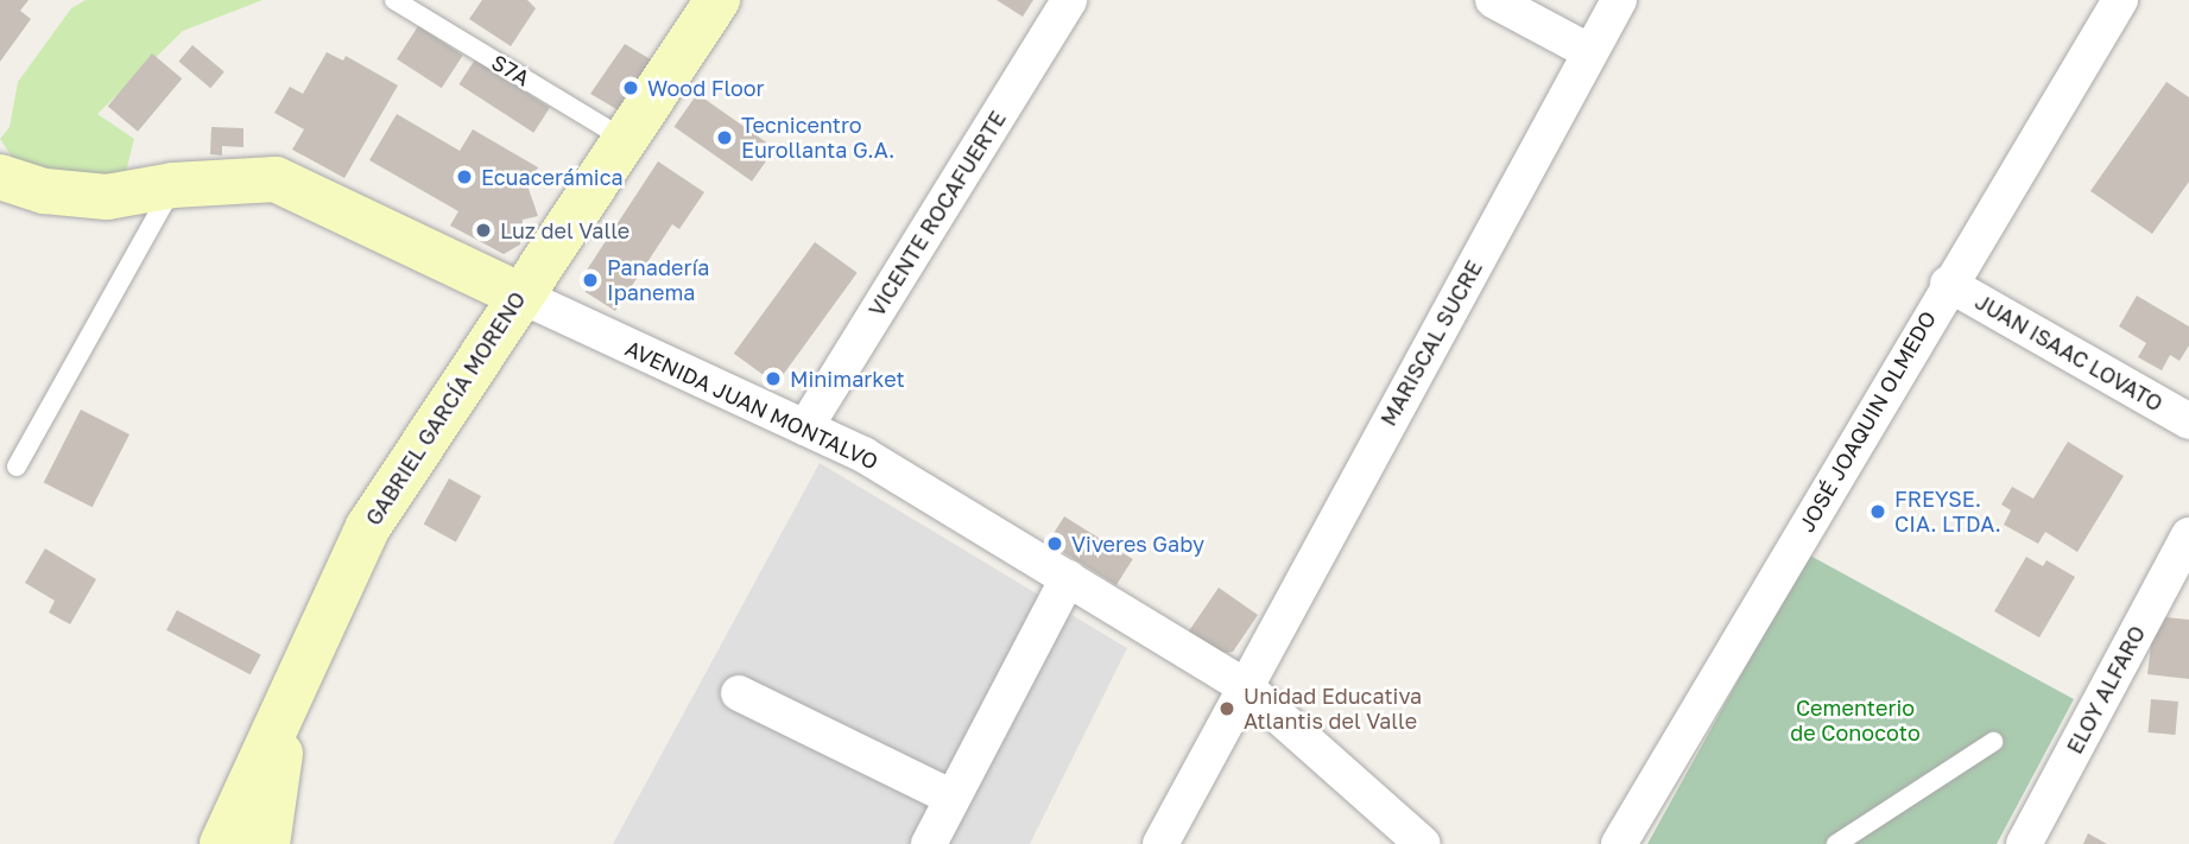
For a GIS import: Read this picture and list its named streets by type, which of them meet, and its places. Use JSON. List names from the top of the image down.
{
  "streets": {
    "main road": ["AVENIDA JUAN MONTALVO", "GABRIEL GARCÍA MORENO"],
    "street": [
      "VICENTE ROCAFUERTE",
      "MARISCAL SUCRE",
      "JUAN ISAAC LOVATO",
      "JOSÉ JOAQUIN OLMEDO",
      "ELOY ALFARO"
    ],
    "lane": ["S7A"]
  },
  "crossings": [
    ["S7A", "GABRIEL GARCÍA MORENO"],
    ["VICENTE ROCAFUERTE", "AVENIDA JUAN MONTALVO"],
    ["MARISCAL SUCRE", "AVENIDA JUAN MONTALVO"],
    ["JUAN ISAAC LOVATO", "JOSÉ JOAQUIN OLMEDO"],
    ["AVENIDA JUAN MONTALVO", "GABRIEL GARCÍA MORENO"]
  ],
  "parks": ["Cementerio de Conocoto"],
  "places": [
    "Wood Floor",
    "Tecnicentro Eurollanta G.A.",
    "Ecuacerámica",
    "Luz del Valle",
    "Panadería Ipanema",
    "Minimarket",
    "FREYSE. CIA. LTDA.",
    "Viveres Gaby",
    "Unidad Educativa Atlantis del Valle"
  ]
}
